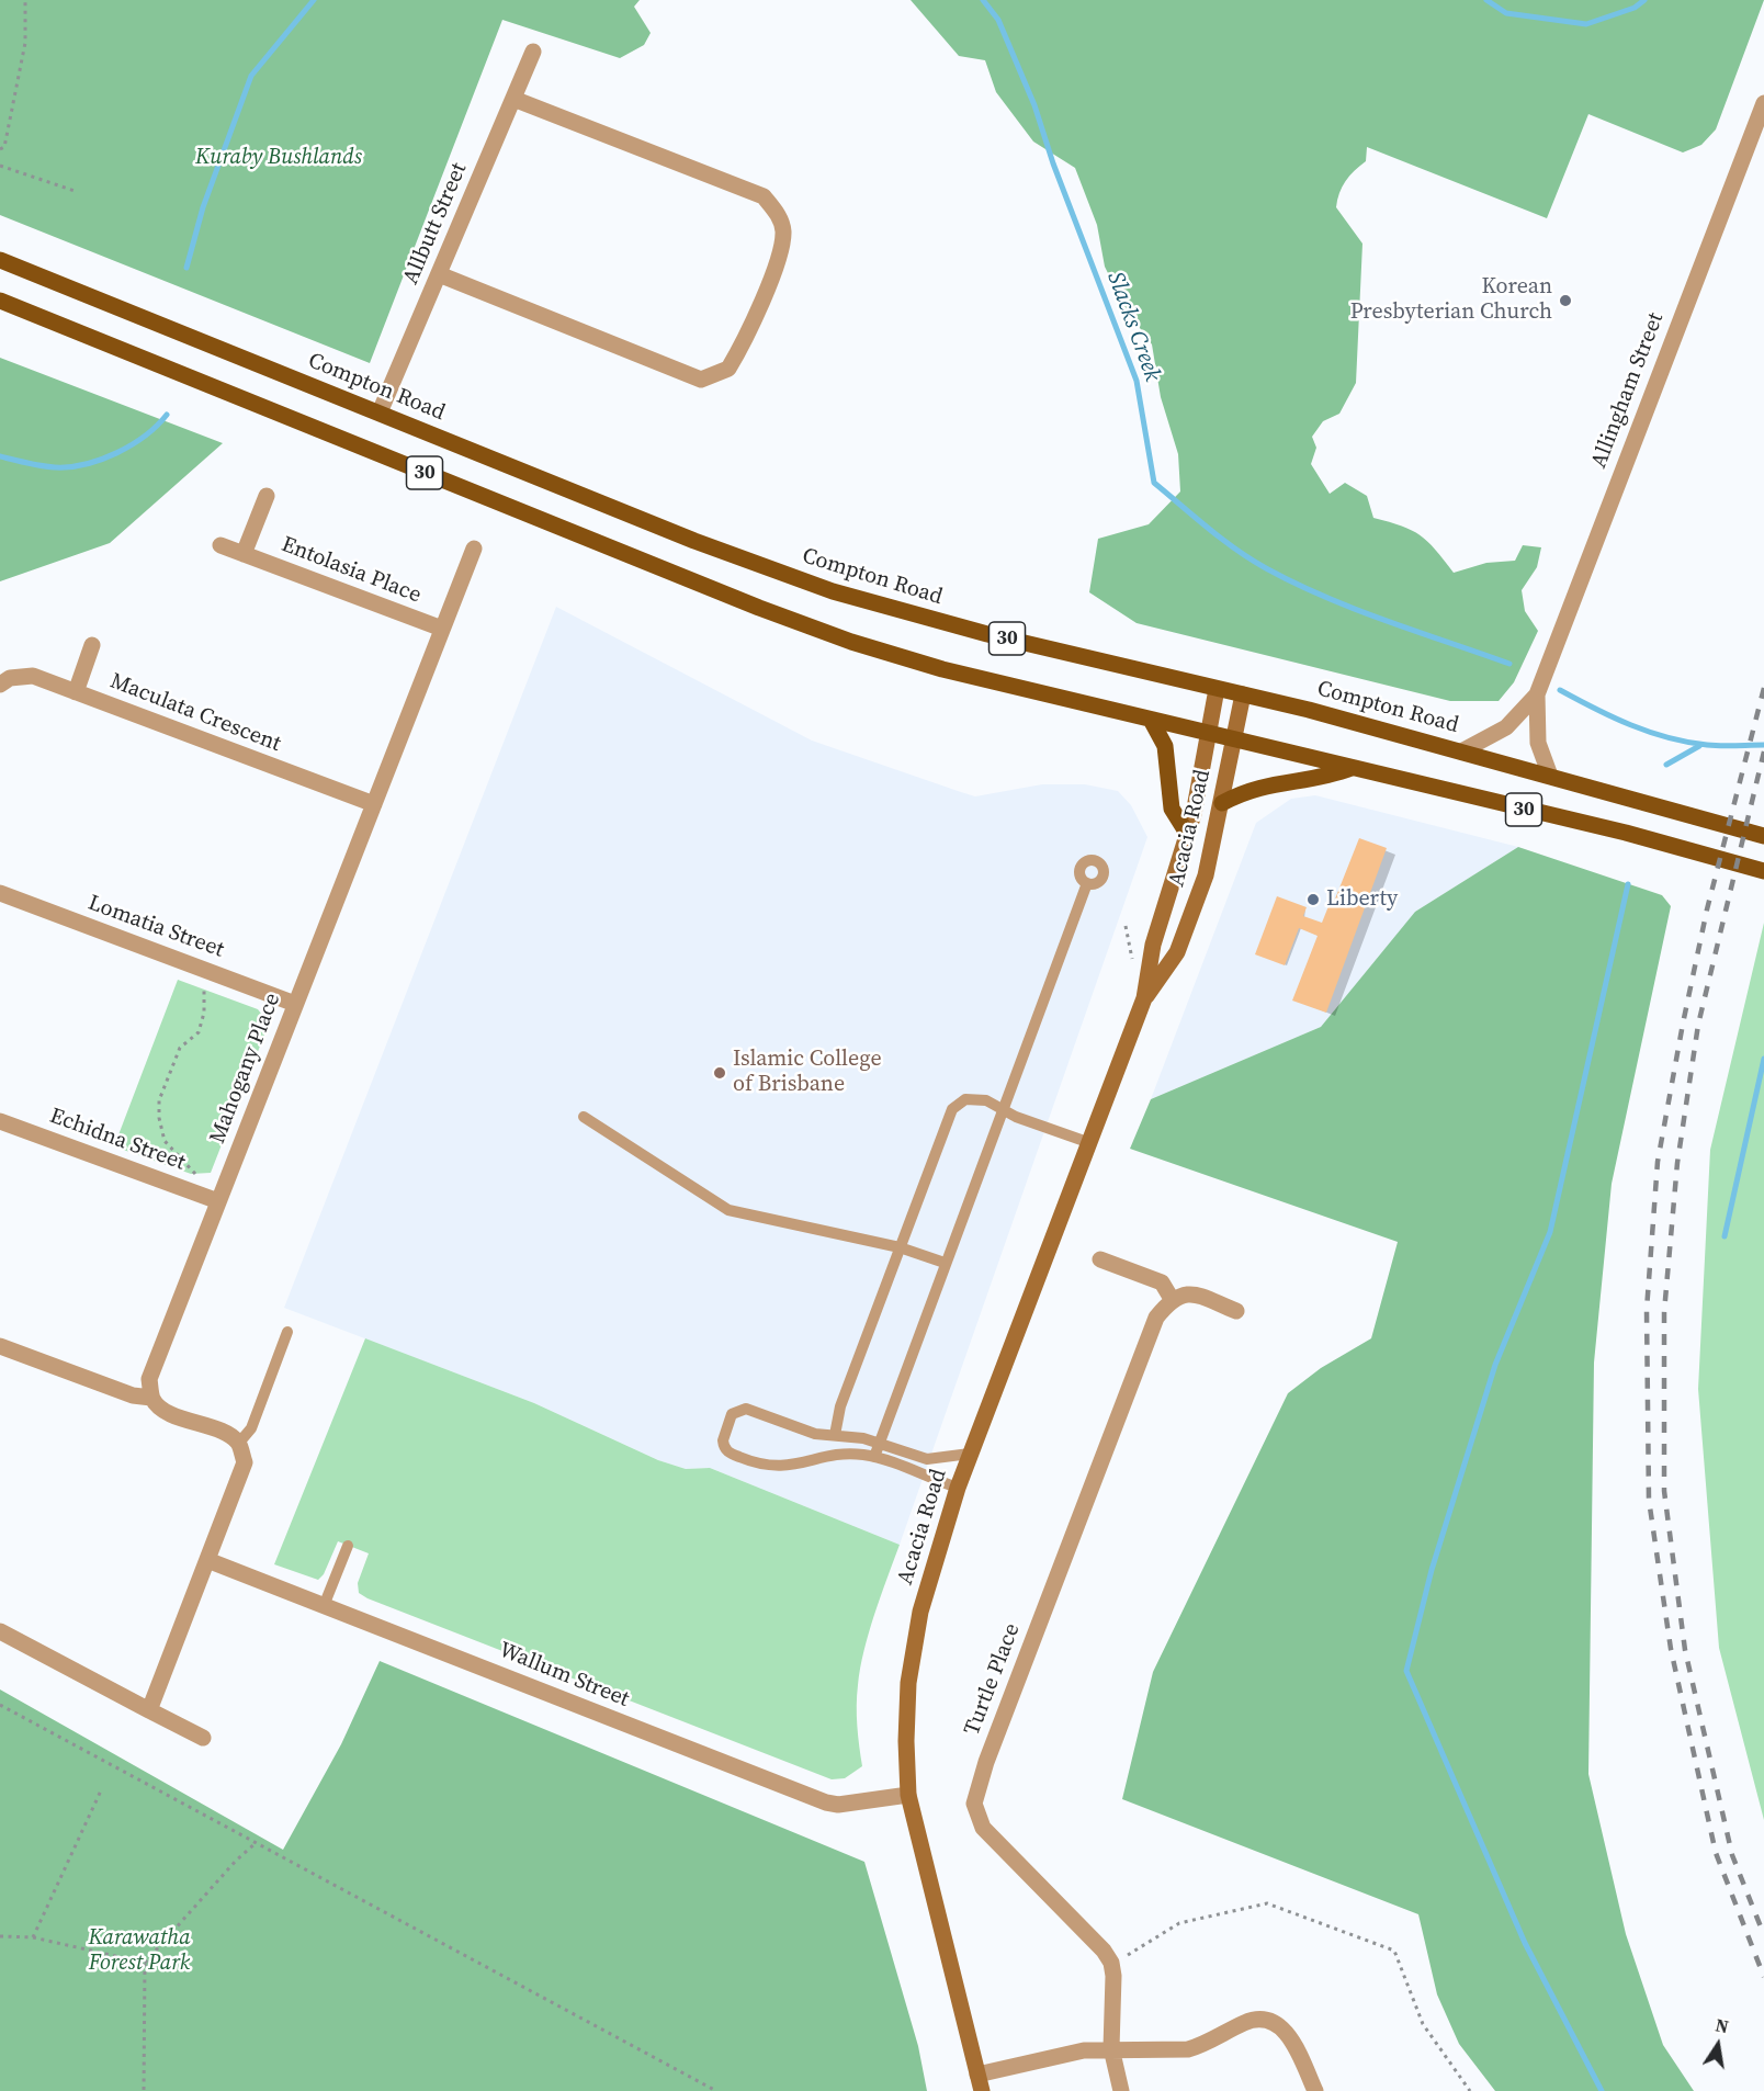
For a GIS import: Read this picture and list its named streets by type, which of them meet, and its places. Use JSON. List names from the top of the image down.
{
  "streets": {
    "main road": ["Compton Road", "30"],
    "street": [
      "Allbutt Street",
      "Allingham Street",
      "Entolasia Place",
      "Maculata Crescent",
      "Acacia Road",
      "Lomatia Street",
      "Mahogany Place",
      "Echidna Street",
      "Wallum Street",
      "Turtle Place"
    ]
  },
  "crossings": [
    ["Allbutt Street", "Compton Road"],
    ["Compton Road", "Allingham Street"],
    ["Compton Road", "Acacia Road"],
    ["30", "Acacia Road"],
    ["Entolasia Place", "Mahogany Place"],
    ["Maculata Crescent", "Mahogany Place"],
    ["Acacia Road", "Wallum Street"],
    ["Lomatia Street", "Mahogany Place"],
    ["Mahogany Place", "Echidna Street"]
  ],
  "water": ["Slacks Creek"],
  "parks": ["Kuraby Bushlands", "Karawatha Forest Park"],
  "places": ["Korean Presbyterian Church", "Liberty", "Islamic College of Brisbane"],
  "north": "top"
}
